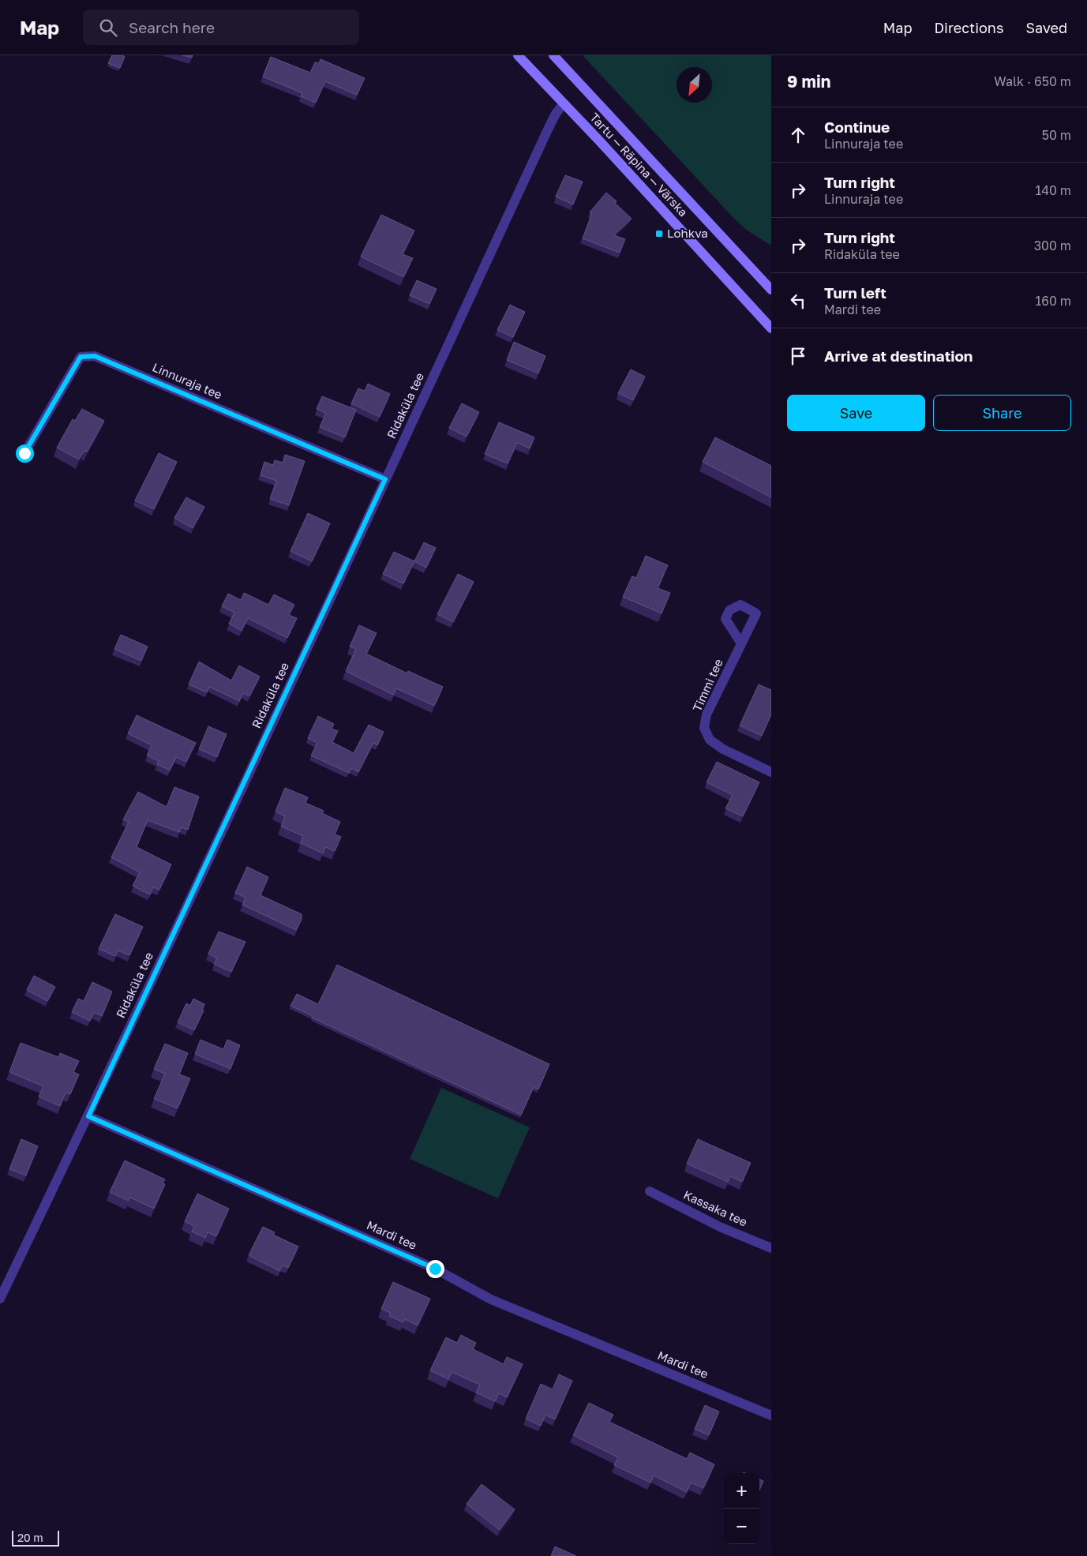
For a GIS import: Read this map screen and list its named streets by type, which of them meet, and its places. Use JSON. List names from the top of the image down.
{
  "streets": {
    "main road": ["Tartu — Räpina — Värska"],
    "street": [
      "Linnuraja tee",
      "Ridaküla tee",
      "Timmi tee",
      "Kassaka tee",
      "Mardi tee"
    ]
  },
  "crossings": [
    ["Tartu — Räpina — Värska", "Ridaküla tee"],
    ["Linnuraja tee", "Ridaküla tee"],
    ["Ridaküla tee", "Mardi tee"]
  ],
  "places": {
    "transit": ["Lohkva"]
  },
  "scale_bar": "20 m",
  "north": "bottom left",
  "page": {
    "header": "Map",
    "search": "Search here",
    "nav": ["Map", "Directions", "Saved"],
    "heading": ["9 min", "Walk · 650 m"],
    "list": [
      ["Continue", "Linnuraja tee", "50 m"],
      ["Turn right", "Linnuraja tee", "140 m"],
      ["Turn right", "Ridaküla tee", "300 m"],
      ["Turn left", "Mardi tee", "160 m"],
      "Arrive at destination"
    ],
    "buttons": ["Save", "Share"],
    "map_buttons": ["+", "−"],
    "scale": "20 m"
  }
}
